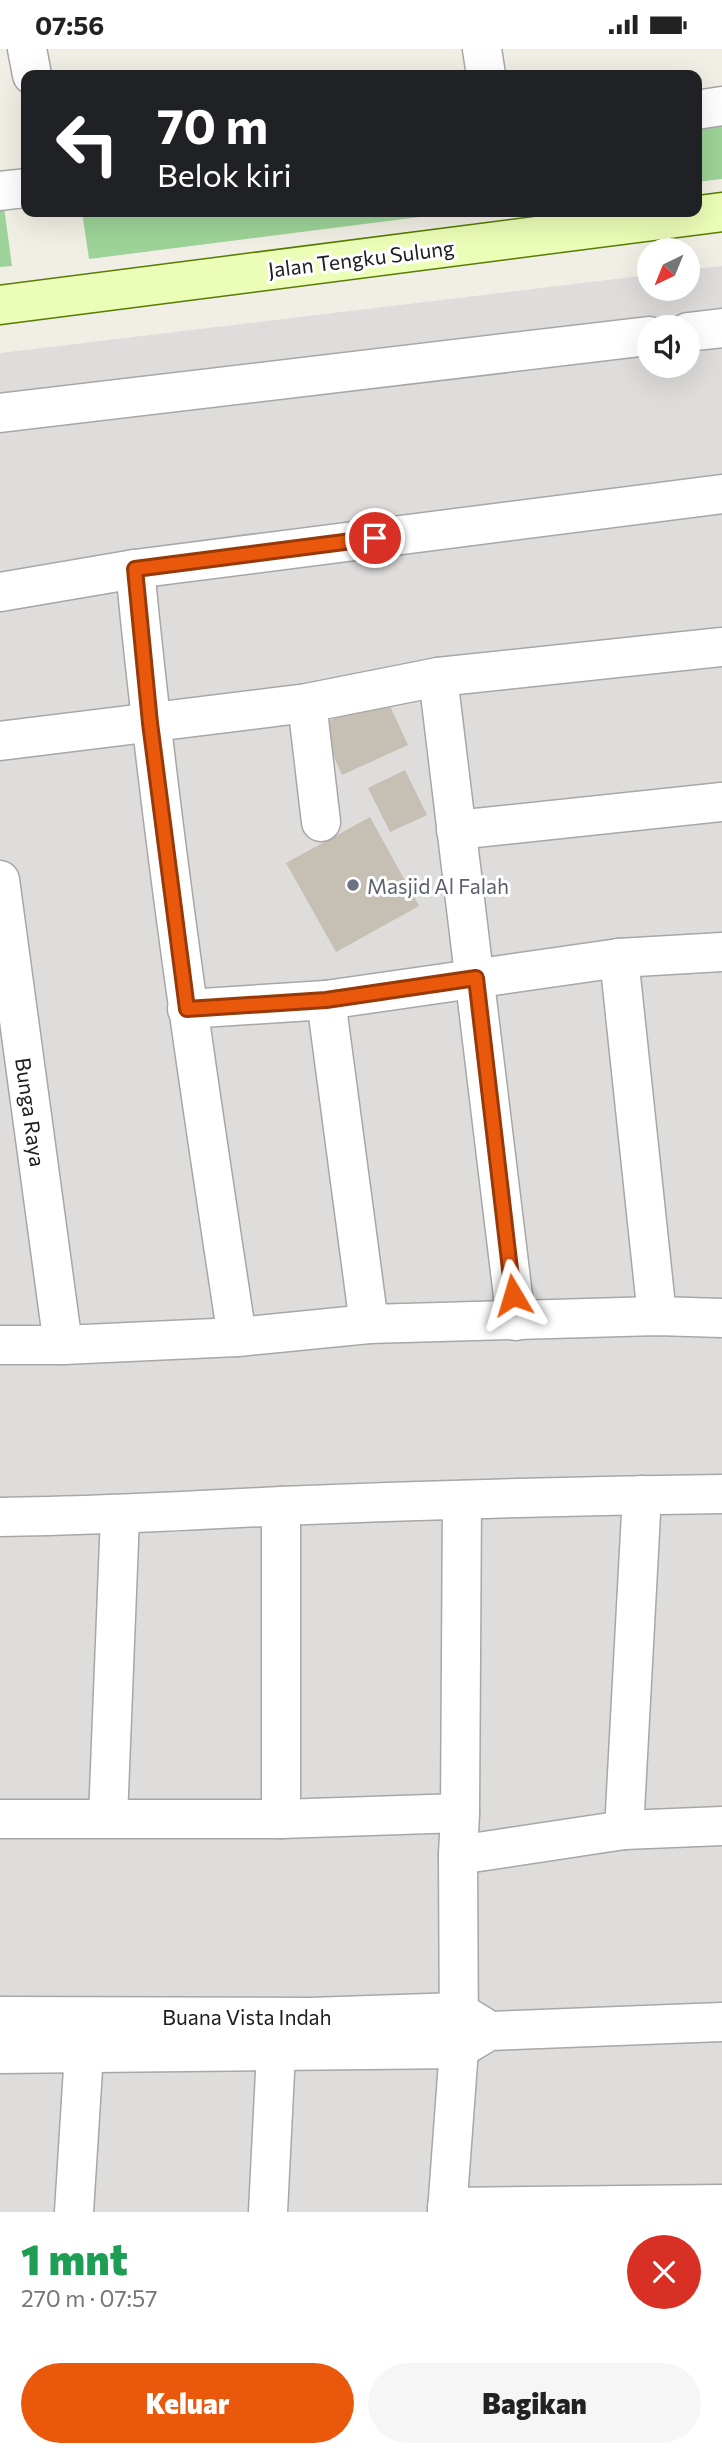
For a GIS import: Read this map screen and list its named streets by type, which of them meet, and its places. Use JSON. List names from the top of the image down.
{
  "streets": {
    "street": ["Jalan Tengku Sulung", "Bunga Raya", "Buana Vista Indah"]
  },
  "places": ["Masjid Al Falah"],
  "north": "bottom left",
  "page": {
    "status": "07:56",
    "turn": ["70 m", "Belok kiri"],
    "heading": ["1 mnt", "270 m · 07:57"],
    "buttons": ["Keluar", "Bagikan"]
  }
}
